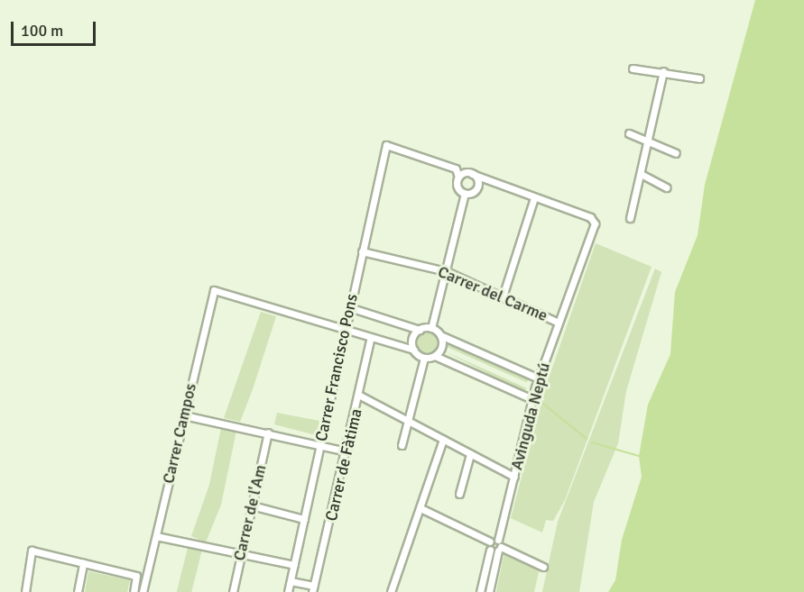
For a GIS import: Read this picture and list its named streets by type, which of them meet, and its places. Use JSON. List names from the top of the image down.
{
  "streets": {
    "street": [
      "Carrer del Carme",
      "Carrer Francisco Pons",
      "Avinguda Neptú",
      "Carrer Campos",
      "Carrer de Fàtima",
      "Carrer de l'Am"
    ]
  },
  "crossings": [
    ["Carrer del Carme", "Carrer Francisco Pons"],
    ["Carrer del Carme", "Avinguda Neptú"],
    ["Carrer Francisco Pons", "Carrer Campos"]
  ],
  "scale_bar": "100 m"
}
